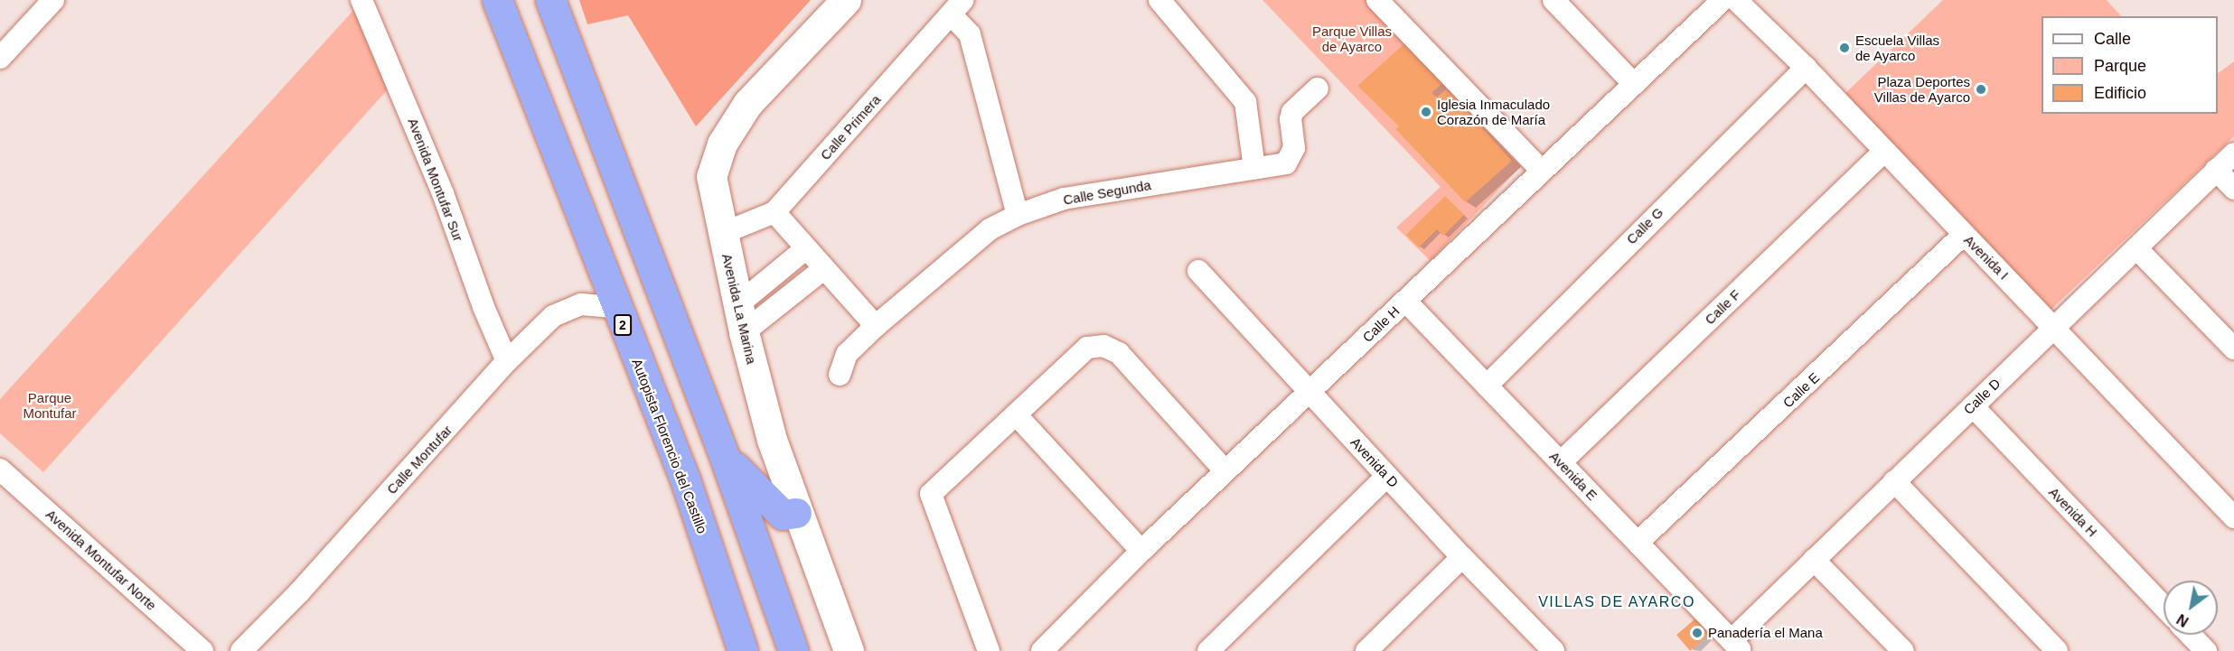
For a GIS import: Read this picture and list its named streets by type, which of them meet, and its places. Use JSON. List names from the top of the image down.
{
  "streets": {
    "highway": ["2", "Autopista Florencio del Castillo"],
    "street": [
      "Calle Primera",
      "Avenida Montufar Sur",
      "Calle Segunda",
      "Calle G",
      "Avenida I",
      "Calle F",
      "Avenida La Marina",
      "Calle H",
      "Calle E",
      "Calle D",
      "Calle Montufar",
      "Avenida D",
      "Avenida E",
      "Avenida H",
      "Avenida Montufar Norte"
    ]
  },
  "crossings": [
    ["Calle Primera", "Avenida La Marina"],
    ["Avenida Montufar Sur", "Calle Montufar"],
    ["Calle G", "Avenida I"],
    ["Calle G", "Avenida E"],
    ["Avenida I", "Calle F"],
    ["Avenida I", "Calle E"],
    ["Avenida I", "Calle D"],
    ["Calle F", "Avenida E"],
    ["Calle H", "Avenida D"],
    ["Calle H", "Avenida E"],
    ["Calle E", "Avenida E"],
    ["Calle D", "Avenida E"],
    ["Calle D", "Avenida H"],
    ["Autopista Florencio del Castillo", "Calle Montufar"]
  ],
  "districts": ["VILLAS DE AYARCO"],
  "parks": ["Parque Villas de Ayarco", "Parque Montufar"],
  "places": [
    "Escuela Villas de Ayarco",
    "Plaza Deportes Villas de Ayarco",
    "Iglesia Inmaculado Corazón de María",
    "Panadería el Mana"
  ],
  "legend": ["Calle", "Parque", "Edificio"],
  "north": "bottom left"
}
